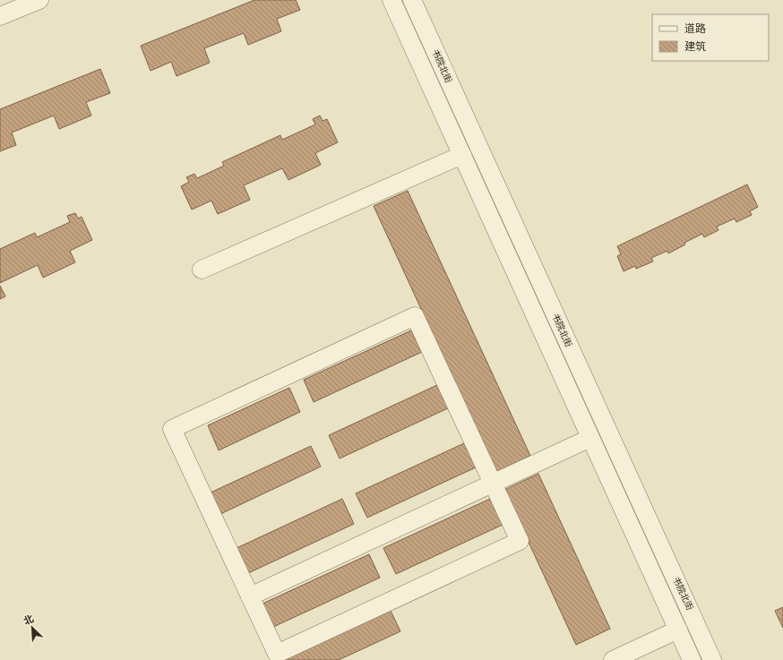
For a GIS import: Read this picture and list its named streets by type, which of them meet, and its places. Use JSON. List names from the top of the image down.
{
  "streets": {
    "street": ["书院北街"]
  },
  "legend": ["道路", "建筑"],
  "north": "top left"
}
